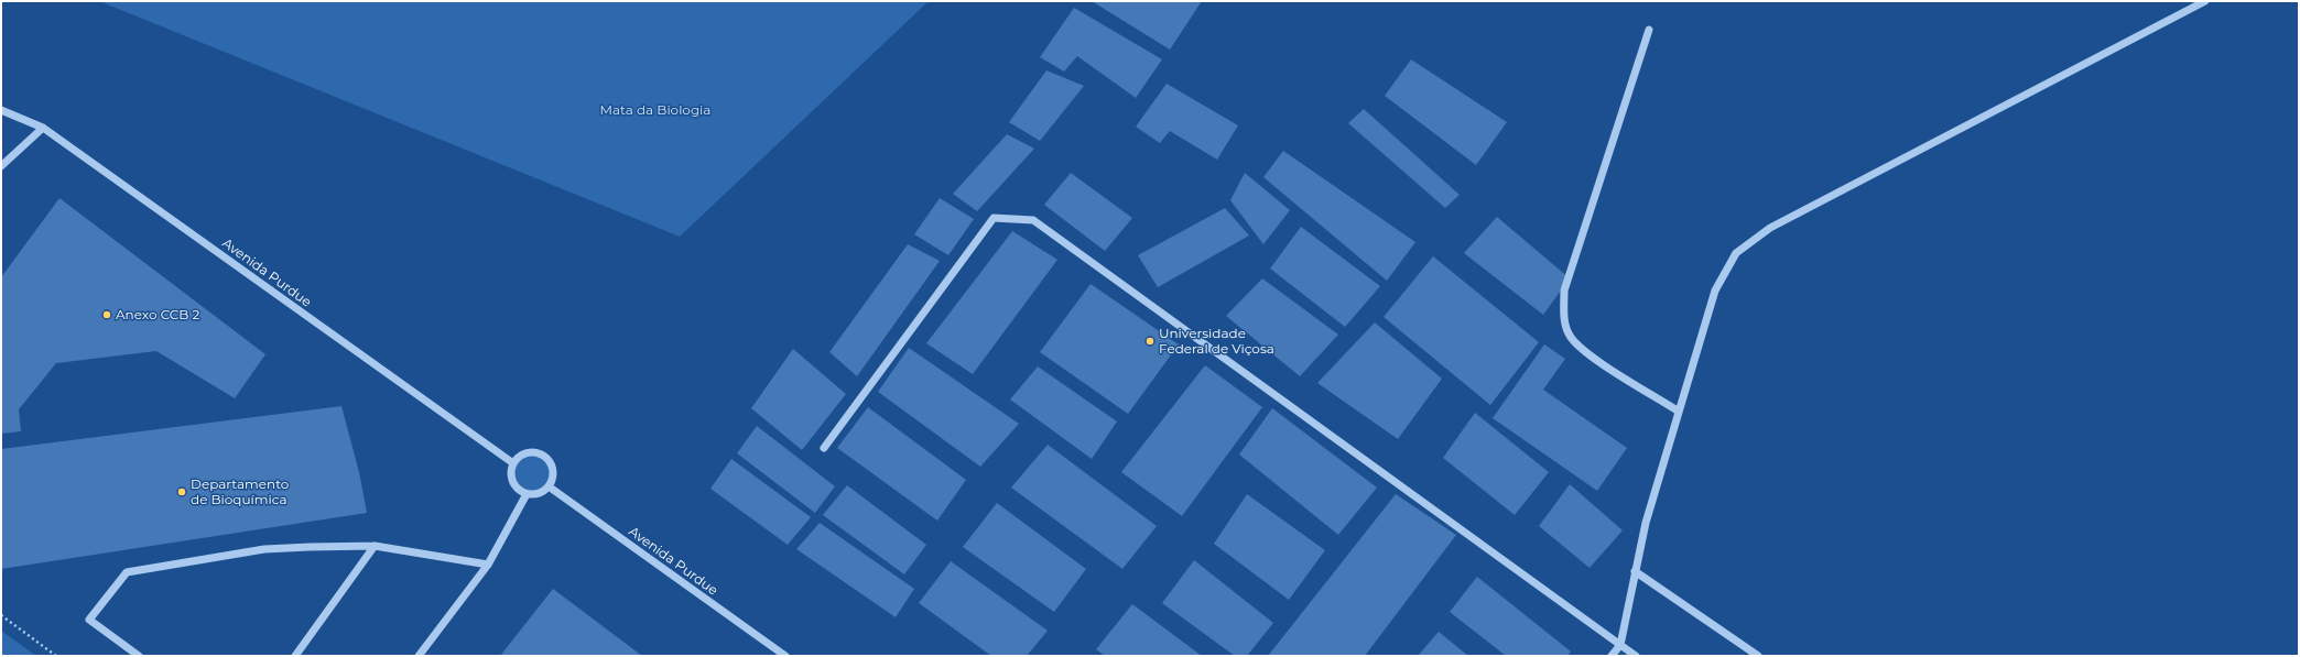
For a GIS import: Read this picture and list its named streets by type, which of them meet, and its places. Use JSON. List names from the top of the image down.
{
  "streets": {
    "street": ["Avenida Purdue"]
  },
  "parks": ["Mata da Biologia"],
  "places": ["Anexo CCB 2", "Universidade Federal de Viçosa", "Departamento de Bioquímica"]
}
